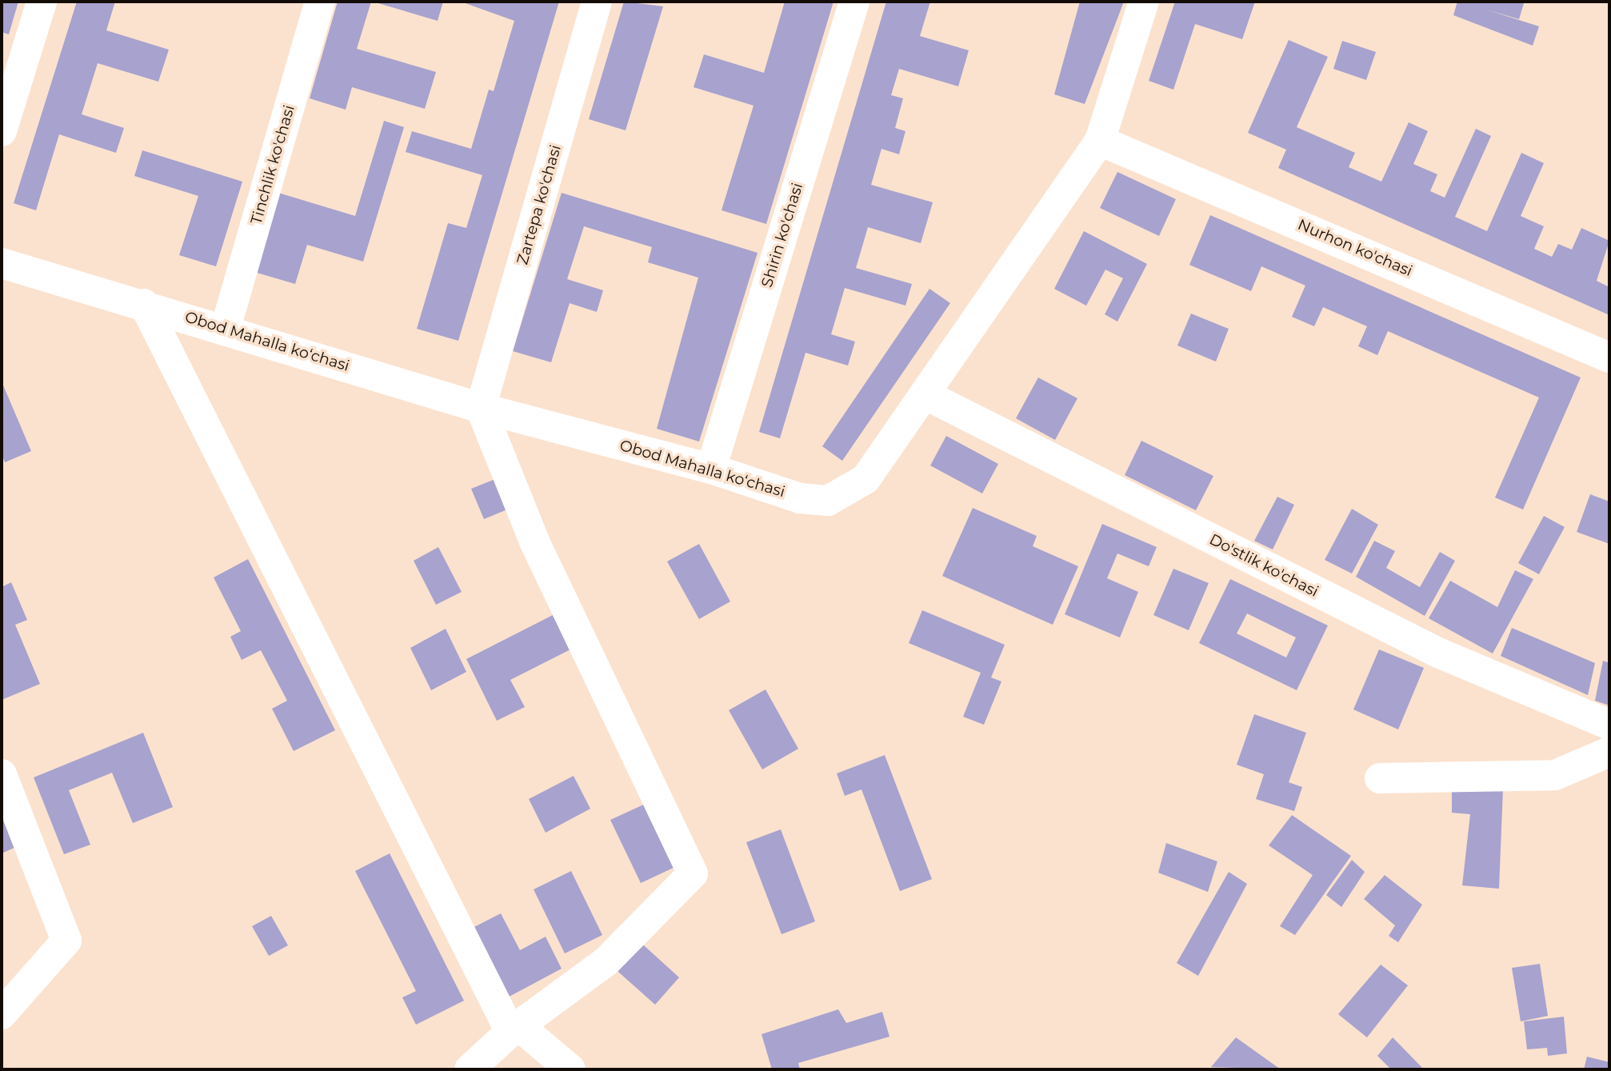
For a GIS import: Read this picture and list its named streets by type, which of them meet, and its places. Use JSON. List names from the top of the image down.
{
  "streets": {
    "street": [
      "Tinchlik ko'chasi",
      "Zartepa ko'chasi",
      "Shirin ko'chasi",
      "Nurhon ko'chasi",
      "Obod Mahalla ko‘chasi",
      "Do'stlik ko'chasi"
    ]
  },
  "crossings": [
    ["Tinchlik ko'chasi", "Obod Mahalla ko‘chasi"],
    ["Zartepa ko'chasi", "Obod Mahalla ko‘chasi"],
    ["Shirin ko'chasi", "Obod Mahalla ko‘chasi"],
    ["Nurhon ko'chasi", "Obod Mahalla ko‘chasi"],
    ["Obod Mahalla ko‘chasi", "Do'stlik ko'chasi"]
  ]
}
